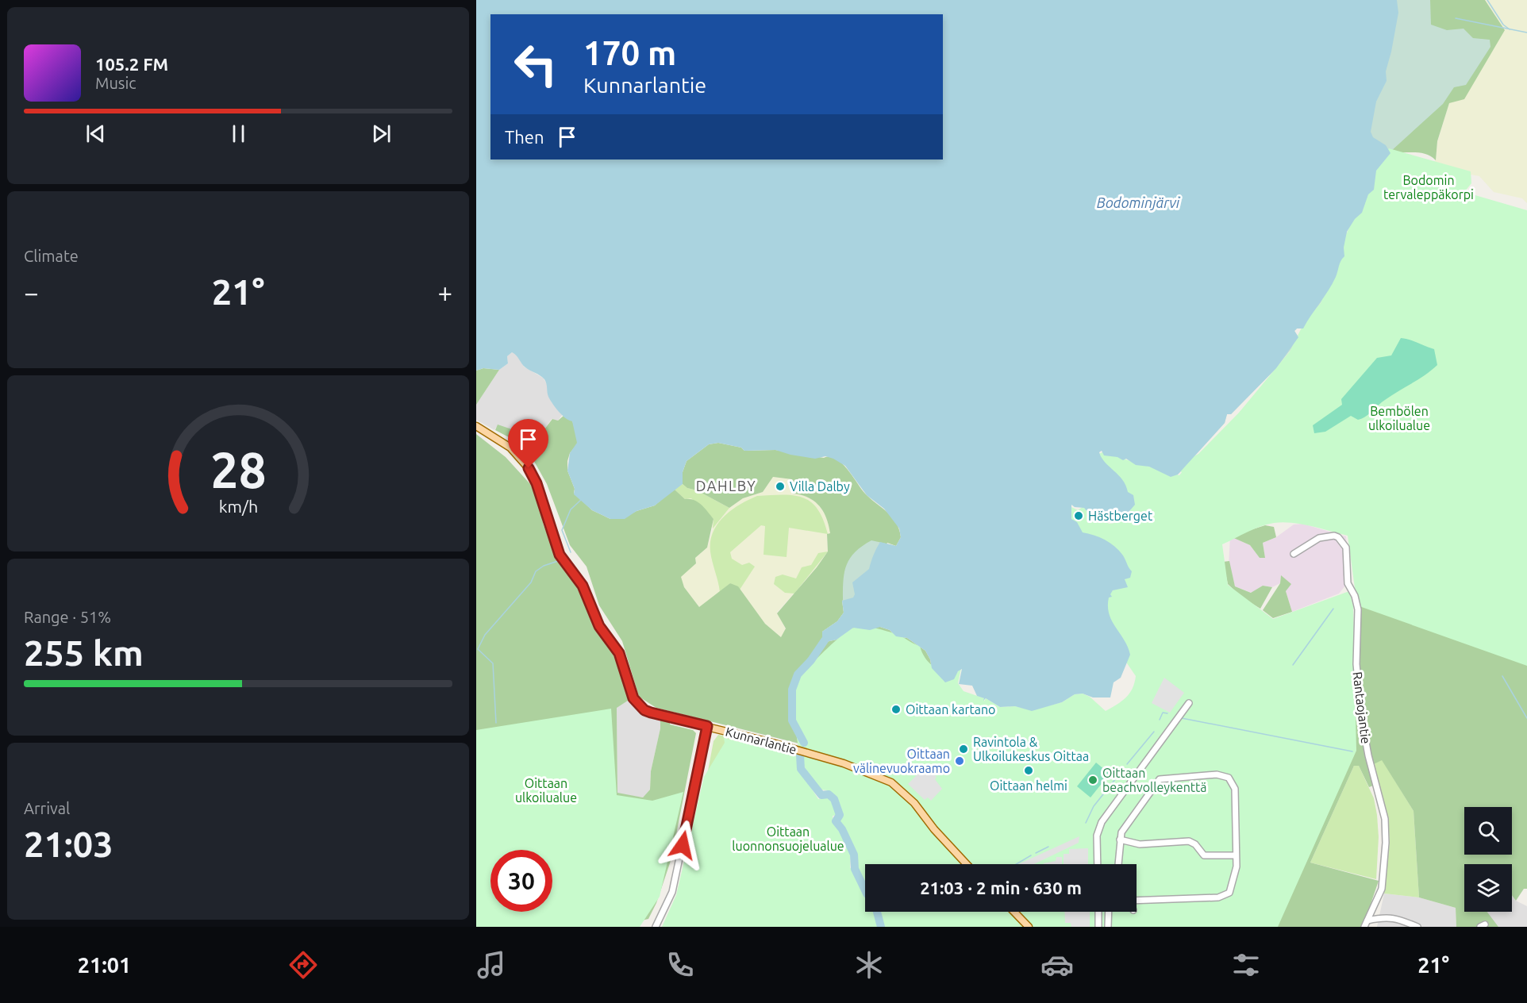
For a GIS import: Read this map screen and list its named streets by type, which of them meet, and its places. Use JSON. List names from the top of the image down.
{
  "streets": {
    "main road": ["Kunnarlantie"],
    "street": ["Rantaojantie"]
  },
  "districts": ["DAHLBY"],
  "water": ["Bodominjärvi"],
  "parks": [
    "Bodomin tervaleppäkorpi",
    "Bembölen ulkoilualue",
    "Oittaan ulkoilualue",
    "Oittaan luonnonsuojelualue"
  ],
  "places": [
    "Villa Dalby",
    "Hästberget",
    "Oittaan kartano",
    "Ravintola & Ulkoilukeskus Oittaa",
    "Oittaan välinevuokraamo",
    "Oittaan helmi",
    "Oittaan beachvolleykenttä"
  ],
  "page": {
    "turn": ["170 m", "Kunnarlantie"],
    "song": ["105.2 FM", "Music"],
    "then": "Then",
    "tile": [
      "Climate",
      ["Range · 51%", "255 km"],
      ["Arrival", "21:03"]
    ],
    "heat": ["−", "21°", "+"],
    "limit": "30",
    "trip": "21:03 · 2 min · 630 m",
    "tabs": ["21:01", "21°"],
    "gauge": ["28", "km/h"]
  }
}
